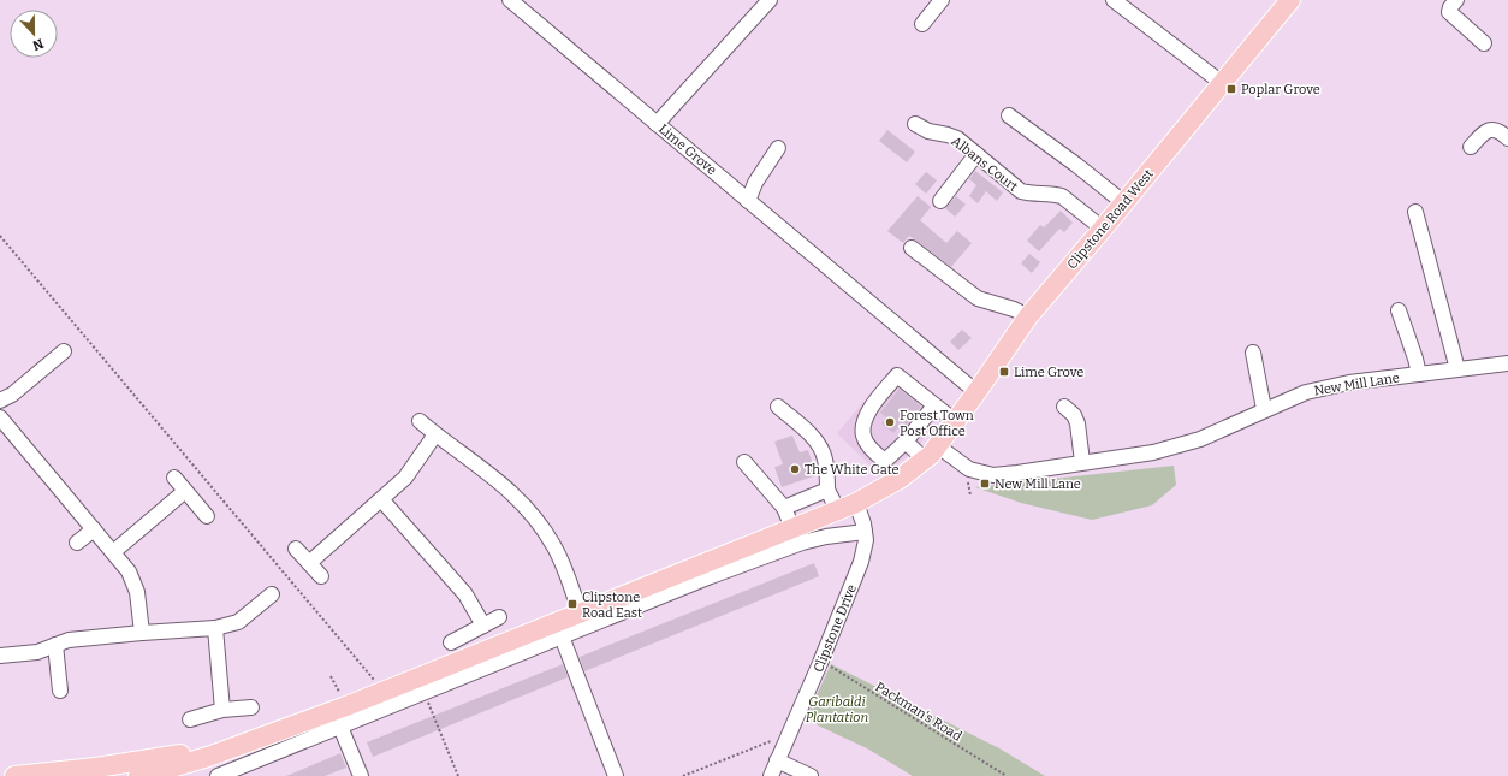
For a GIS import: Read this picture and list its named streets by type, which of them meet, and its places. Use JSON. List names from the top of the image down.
{
  "streets": {
    "main road": ["Clipstone Road West"],
    "street": [
      "Lime Grove",
      "Albans Court",
      "New Mill Lane",
      "Clipstone Drive"
    ],
    "path": ["Packman's Road"]
  },
  "crossings": [
    ["Lime Grove", "Clipstone Road West"],
    ["Albans Court", "Clipstone Road West"],
    ["Clipstone Road West", "New Mill Lane"],
    ["Clipstone Drive", "Packman's Road"]
  ],
  "parks": ["Garibaldi Plantation"],
  "places": {
    "transit": [
      "Poplar Grove",
      "Lime Grove",
      "New Mill Lane",
      "Clipstone Road East"
    ],
    "other": ["Forest Town Post Office", "The White Gate"]
  },
  "north": "bottom"
}
